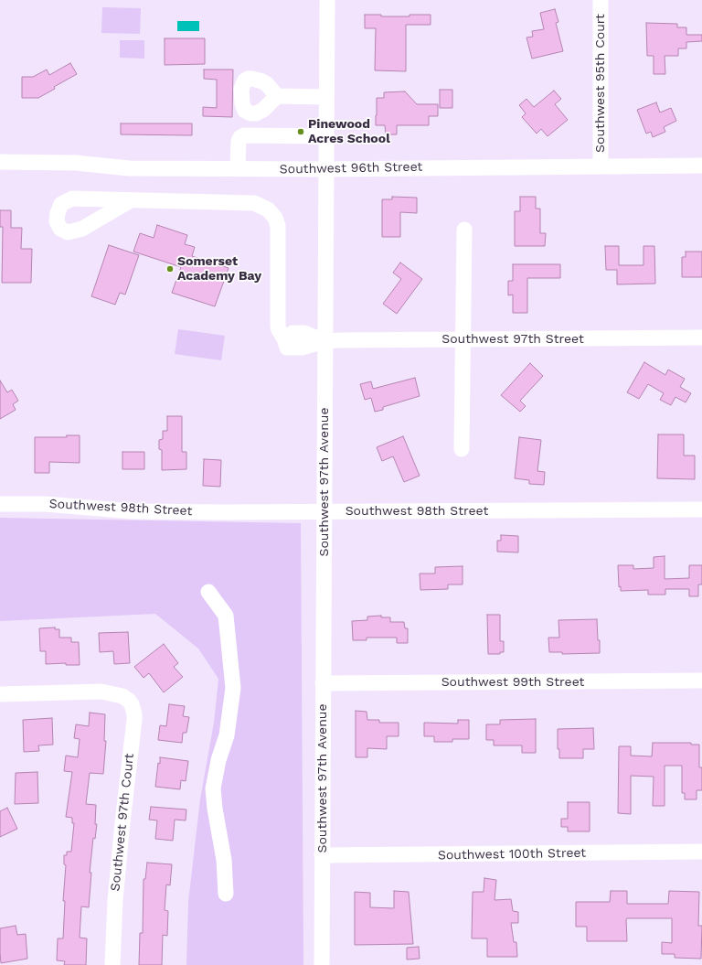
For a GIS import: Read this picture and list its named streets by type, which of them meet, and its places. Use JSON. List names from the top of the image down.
{
  "streets": {
    "street": [
      "Southwest 95th Court",
      "Southwest 96th Street",
      "Southwest 97th Street",
      "Southwest 97th Avenue",
      "Southwest 98th Street",
      "Southwest 99th Street",
      "Southwest 97th Court",
      "Southwest 100th Street"
    ]
  },
  "crossings": [
    ["Southwest 95th Court", "Southwest 96th Street"],
    ["Southwest 96th Street", "Southwest 97th Avenue"],
    ["Southwest 97th Street", "Southwest 97th Avenue"],
    ["Southwest 97th Avenue", "Southwest 98th Street"],
    ["Southwest 97th Avenue", "Southwest 99th Street"],
    ["Southwest 97th Avenue", "Southwest 100th Street"]
  ],
  "places": ["Pinewood Acres School", "Somerset Academy Bay"]
}
